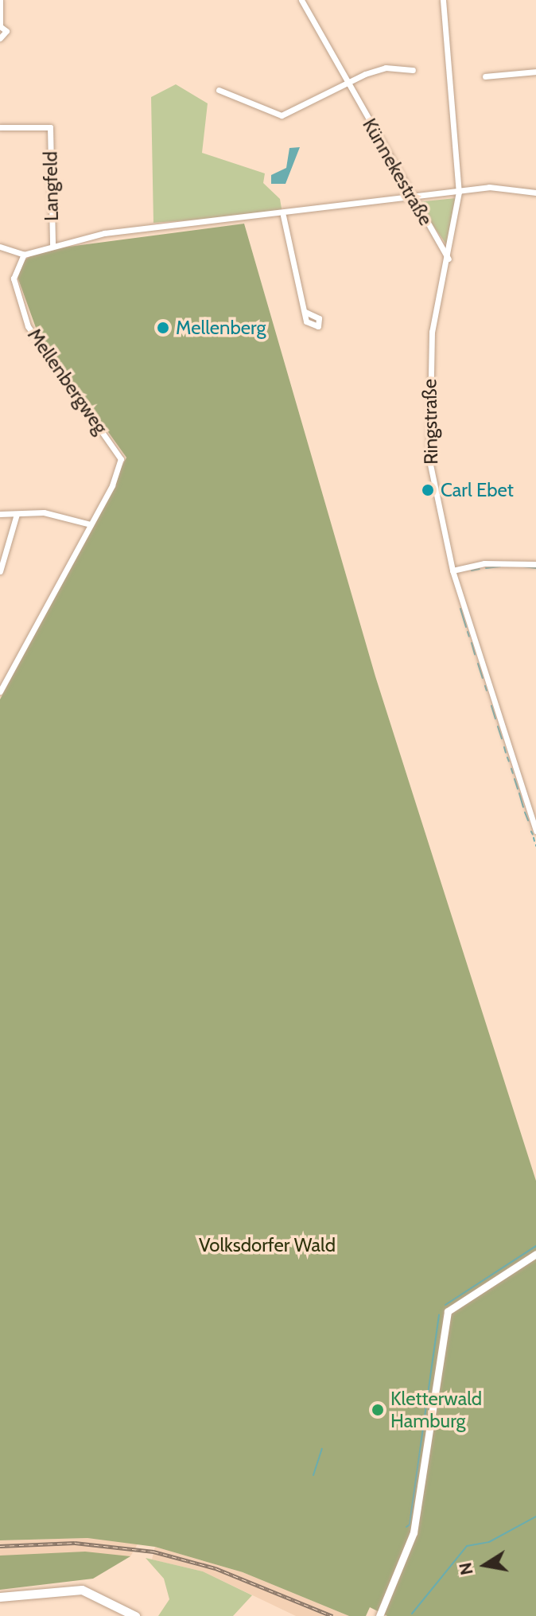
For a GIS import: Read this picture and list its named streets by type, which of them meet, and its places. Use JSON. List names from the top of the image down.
{
  "streets": {
    "street": [
      "Künnekestraße",
      "Langfeld",
      "Mellenbergweg",
      "Ringstraße"
    ]
  },
  "crossings": [
    ["Künnekestraße", "Ringstraße"]
  ],
  "parks": ["Volksdorfer Wald"],
  "places": ["Mellenberg", "Carl Ebet", "Kletterwald Hamburg"],
  "north": "left"
}
